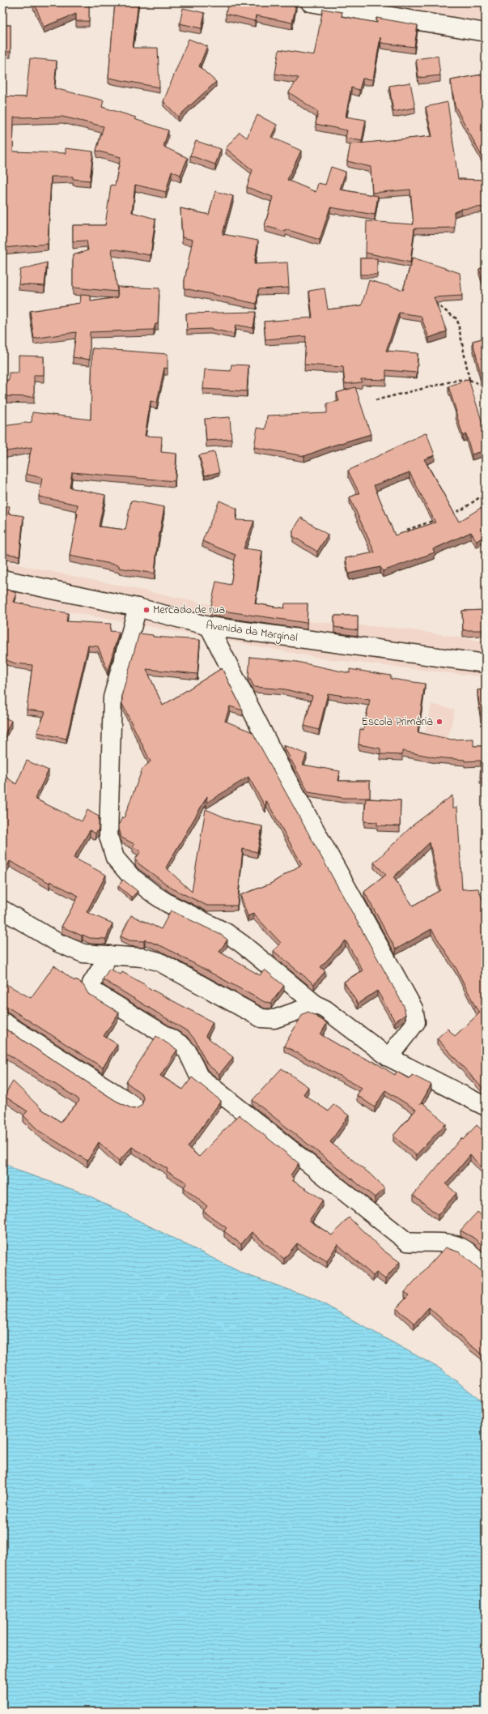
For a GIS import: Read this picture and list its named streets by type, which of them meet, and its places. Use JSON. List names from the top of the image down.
{
  "streets": {
    "street": ["Avenida da Marginal"]
  },
  "places": ["Mercado de rua", "Escola Primária"]
}
